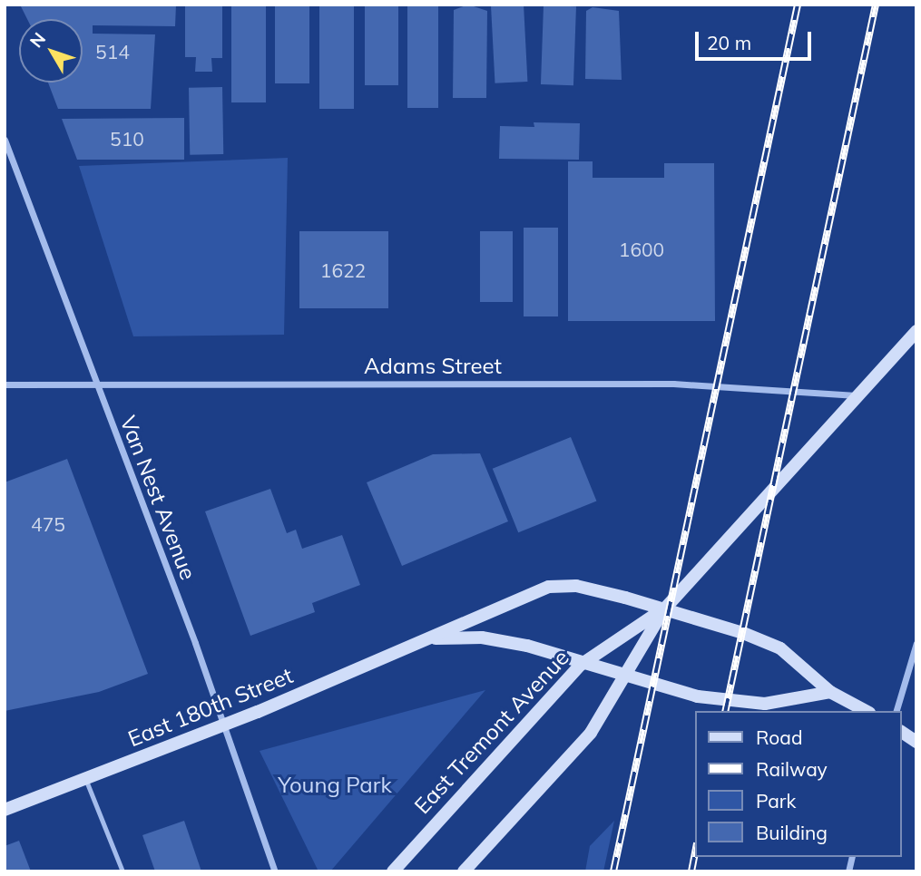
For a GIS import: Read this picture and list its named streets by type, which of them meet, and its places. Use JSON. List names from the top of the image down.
{
  "streets": {
    "street": [
      "Adams Street",
      "Van Nest Avenue",
      "East 180th Street",
      "East Tremont Avenue"
    ]
  },
  "crossings": [
    ["Adams Street", "Van Nest Avenue"],
    ["Adams Street", "East Tremont Avenue"],
    ["Van Nest Avenue", "East 180th Street"],
    ["East 180th Street", "East Tremont Avenue"]
  ],
  "parks": ["Young Park"],
  "house_numbers": [
    "514",
    "510",
    "1600",
    "1622",
    "475"
  ],
  "legend": [
    "Road",
    "Railway",
    "Park",
    "Building"
  ],
  "scale_bar": "20 m",
  "north": "top left"
}
